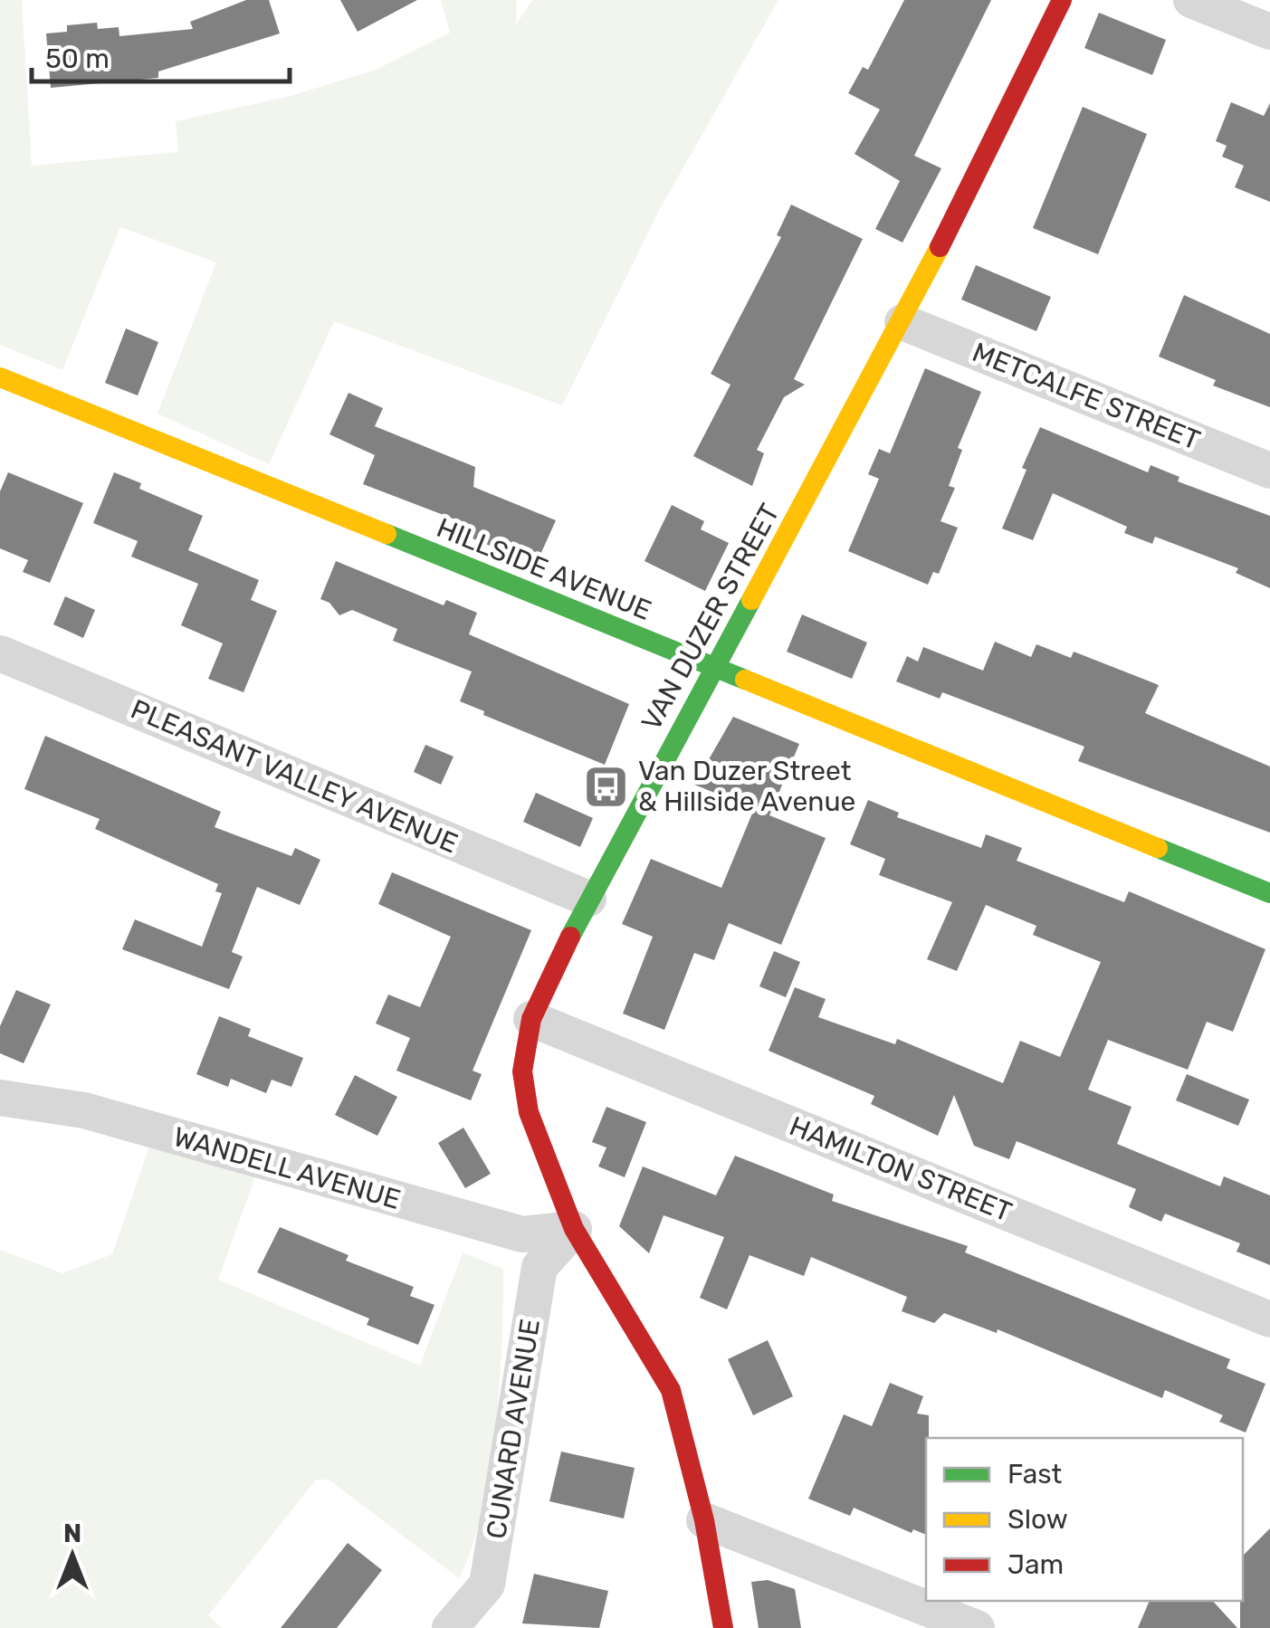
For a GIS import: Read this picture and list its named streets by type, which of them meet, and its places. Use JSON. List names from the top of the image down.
{
  "streets": {
    "main road": ["HILLSIDE AVENUE", "VAN DUZER STREET"],
    "street": [
      "METCALFE STREET",
      "PLEASANT VALLEY AVENUE",
      "WANDELL AVENUE",
      "HAMILTON STREET",
      "CUNARD AVENUE"
    ]
  },
  "crossings": [
    ["METCALFE STREET", "VAN DUZER STREET"],
    ["HILLSIDE AVENUE", "VAN DUZER STREET"],
    ["VAN DUZER STREET", "PLEASANT VALLEY AVENUE"],
    ["VAN DUZER STREET", "WANDELL AVENUE"],
    ["VAN DUZER STREET", "HAMILTON STREET"],
    ["VAN DUZER STREET", "CUNARD AVENUE"],
    ["WANDELL AVENUE", "CUNARD AVENUE"]
  ],
  "places": {
    "bus stop": ["Van Duzer Street & Hillside Avenue"]
  },
  "legend": ["Fast", "Slow", "Jam"],
  "scale_bar": "50 m",
  "north": "top"
}
